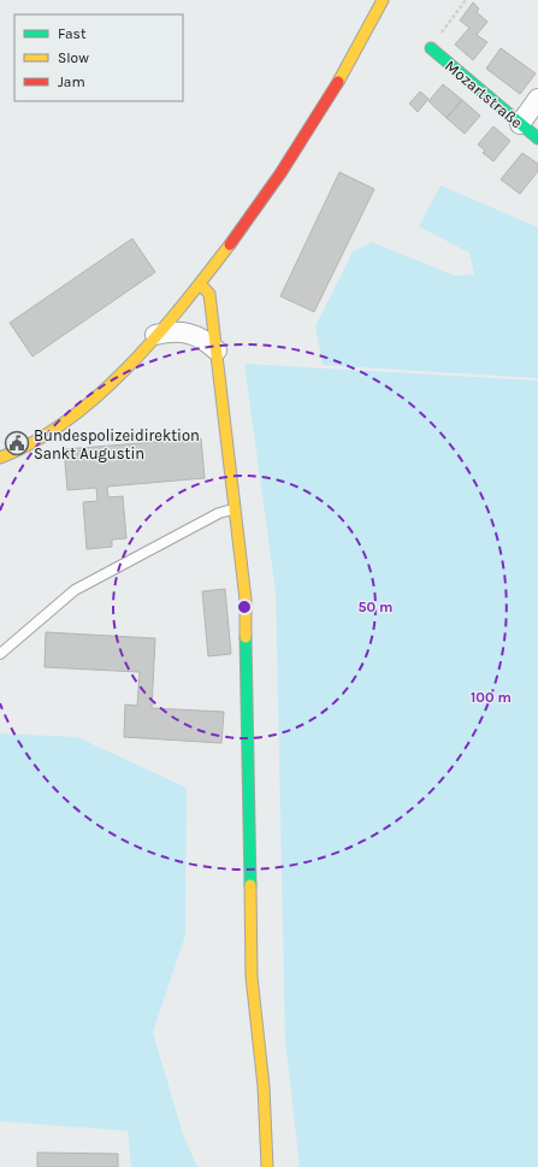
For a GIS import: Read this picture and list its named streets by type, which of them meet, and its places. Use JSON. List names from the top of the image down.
{
  "streets": {
    "street": ["Mozartstraße"]
  },
  "places": {
    "public building": ["Bundespolizeidirektion Sankt Augustin"]
  },
  "legend": ["Fast", "Slow", "Jam"],
  "rings": ["50 m", "100 m"]
}
